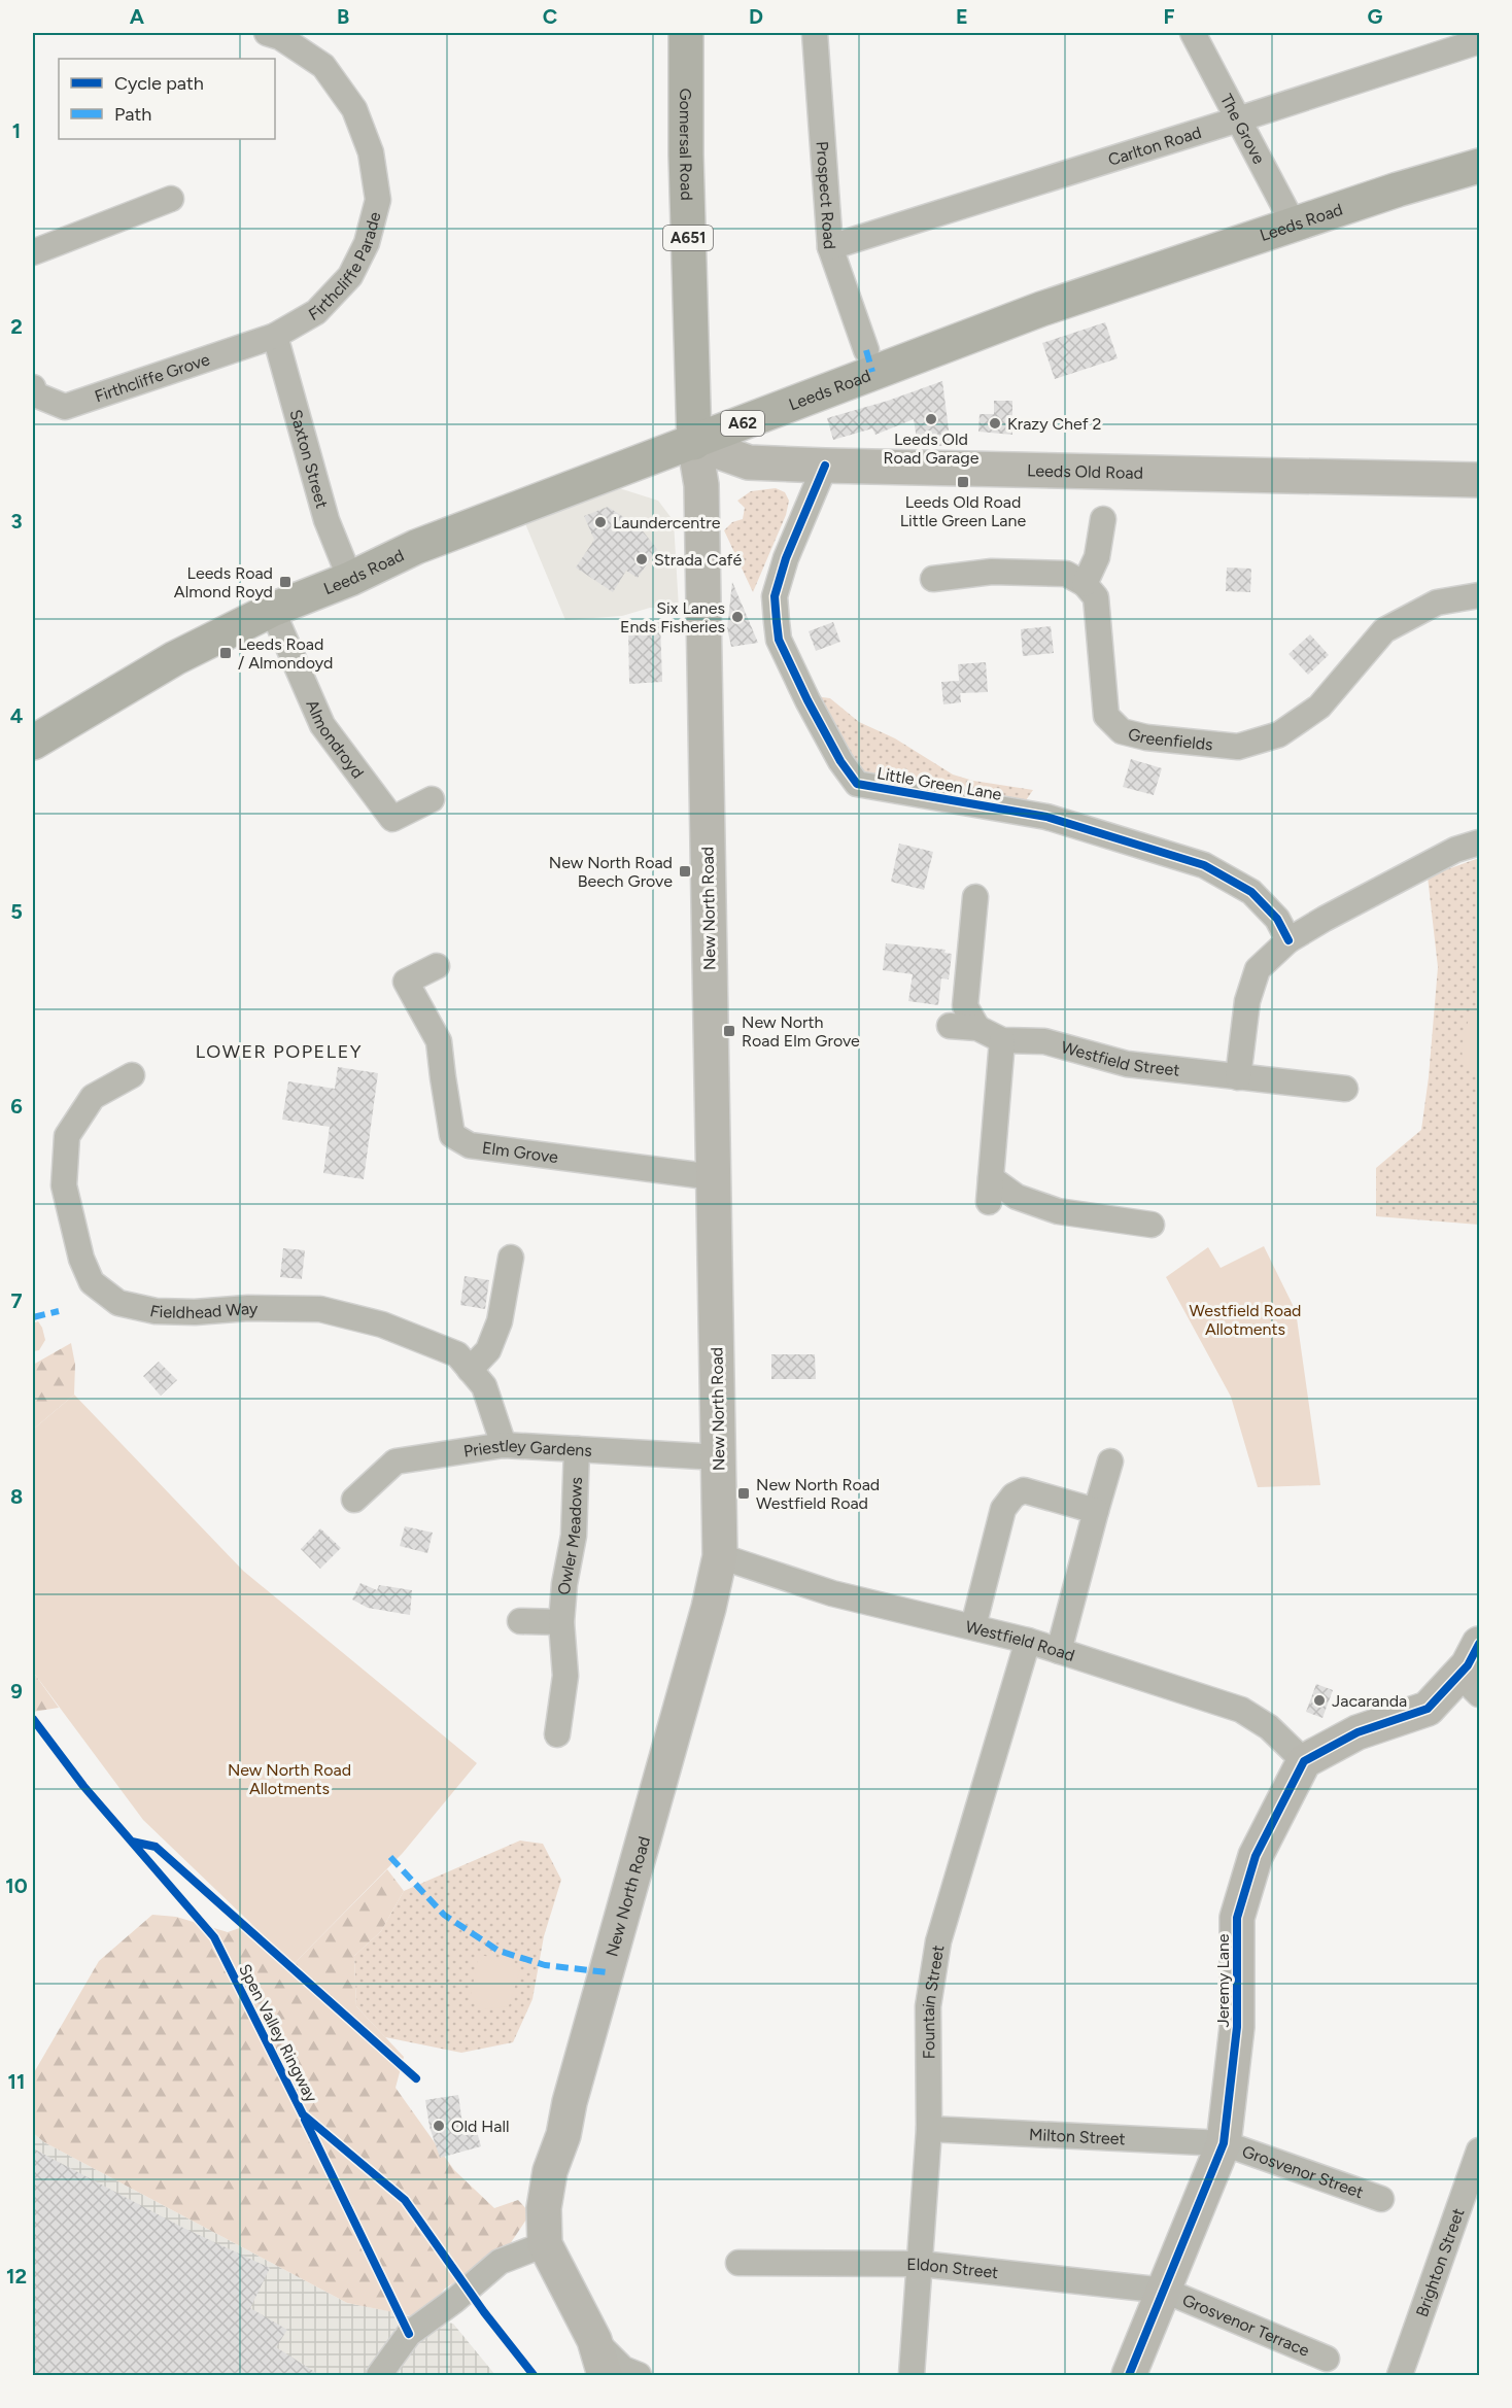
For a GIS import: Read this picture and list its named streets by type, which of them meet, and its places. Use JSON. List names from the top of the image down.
{
  "streets": {
    "main road": [
      "Gomersal Road",
      "Leeds Road",
      "A651",
      "A62",
      "Leeds Old Road",
      "New North Road",
      "Jeremy Lane"
    ],
    "street": [
      "The Grove",
      "Carlton Road",
      "Prospect Road",
      "Firthcliffe Parade",
      "Firthcliffe Grove",
      "Saxton Street",
      "Almondroyd",
      "Greenfields",
      "Little Green Lane",
      "Westfield Street",
      "Elm Grove",
      "Fieldhead Way",
      "Priestley Gardens",
      "Owler Meadows",
      "Westfield Road",
      "Fountain Street",
      "Milton Street",
      "Grosvenor Street",
      "Brighton Street",
      "Eldon Street",
      "Grosvenor Terrace"
    ],
    "cycle path": ["Spen Valley Ringway"]
  },
  "crossings": [
    ["The Grove", "Carlton Road"],
    ["The Grove", "Leeds Road"],
    ["Gomersal Road", "Leeds Road"],
    ["Gomersal Road", "Leeds Old Road"],
    ["Gomersal Road", "New North Road"],
    ["Carlton Road", "Prospect Road"],
    ["Leeds Road", "Saxton Street"],
    ["Leeds Road", "Leeds Old Road"],
    ["Leeds Road", "Almondroyd"],
    ["Leeds Road", "New North Road"],
    ["Firthcliffe Parade", "Firthcliffe Grove"],
    ["Firthcliffe Parade", "Saxton Street"],
    ["Firthcliffe Grove", "Saxton Street"],
    ["Leeds Old Road", "Little Green Lane"],
    ["Leeds Old Road", "New North Road"],
    ["New North Road", "Elm Grove"],
    ["New North Road", "Priestley Gardens"],
    ["New North Road", "Westfield Road"],
    ["Fieldhead Way", "Priestley Gardens"],
    ["Priestley Gardens", "Owler Meadows"],
    ["Westfield Road", "Jeremy Lane"],
    ["Westfield Road", "Fountain Street"],
    ["Jeremy Lane", "Milton Street"],
    ["Jeremy Lane", "Grosvenor Street"],
    ["Jeremy Lane", "Eldon Street"],
    ["Jeremy Lane", "Grosvenor Terrace"],
    ["Fountain Street", "Milton Street"],
    ["Fountain Street", "Eldon Street"],
    ["Milton Street", "Grosvenor Street"],
    ["Eldon Street", "Grosvenor Terrace"]
  ],
  "districts": ["LOWER POPELEY"],
  "parks": ["Westfield Road Allotments", "New North Road Allotments"],
  "places": {
    "other": [
      "Leeds Old Road Garage",
      "Krazy Chef 2",
      "Laundercentre",
      "Strada Café",
      "Six Lanes Ends Fisheries",
      "Jacaranda",
      "Old Hall"
    ],
    "transit": [
      "Leeds Old Road Little Green Lane",
      "Leeds Road Almond Royd",
      "Leeds Road / Almondoyd",
      "New North Road Beech Grove",
      "New North Road Elm Grove",
      "New North Road Westfield Road"
    ]
  },
  "legend": ["Cycle path", "Path"],
  "grid": {
    "columns": [
      "A",
      "B",
      "C",
      "D",
      "E",
      "F",
      "G"
    ],
    "rows": [
      "1",
      "2",
      "3",
      "4",
      "5",
      "6",
      "7",
      "8",
      "9",
      "10",
      "11",
      "12"
    ]
  }
}
